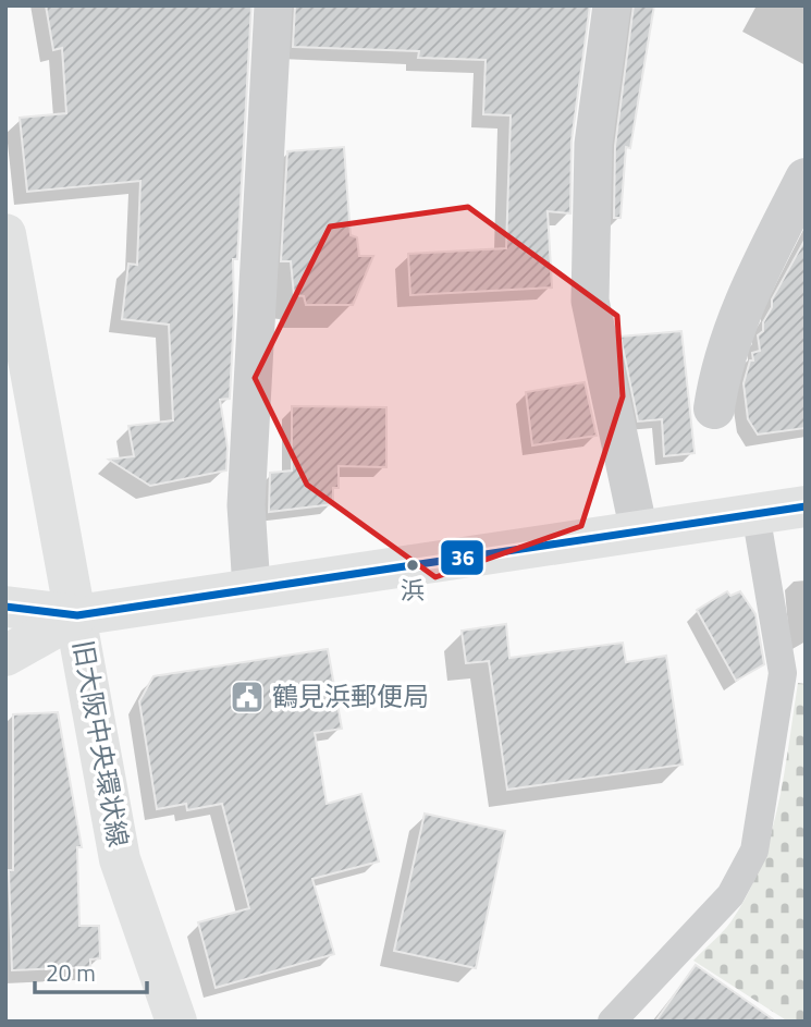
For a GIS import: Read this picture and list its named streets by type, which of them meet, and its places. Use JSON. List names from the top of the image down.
{
  "streets": {
    "main road": ["旧大阪中央環状線"]
  },
  "places": {
    "other": ["浜"],
    "public building": ["鶴見浜郵便局"]
  },
  "lines": ["transit line 36"],
  "scale_bar": "20 m"
}
